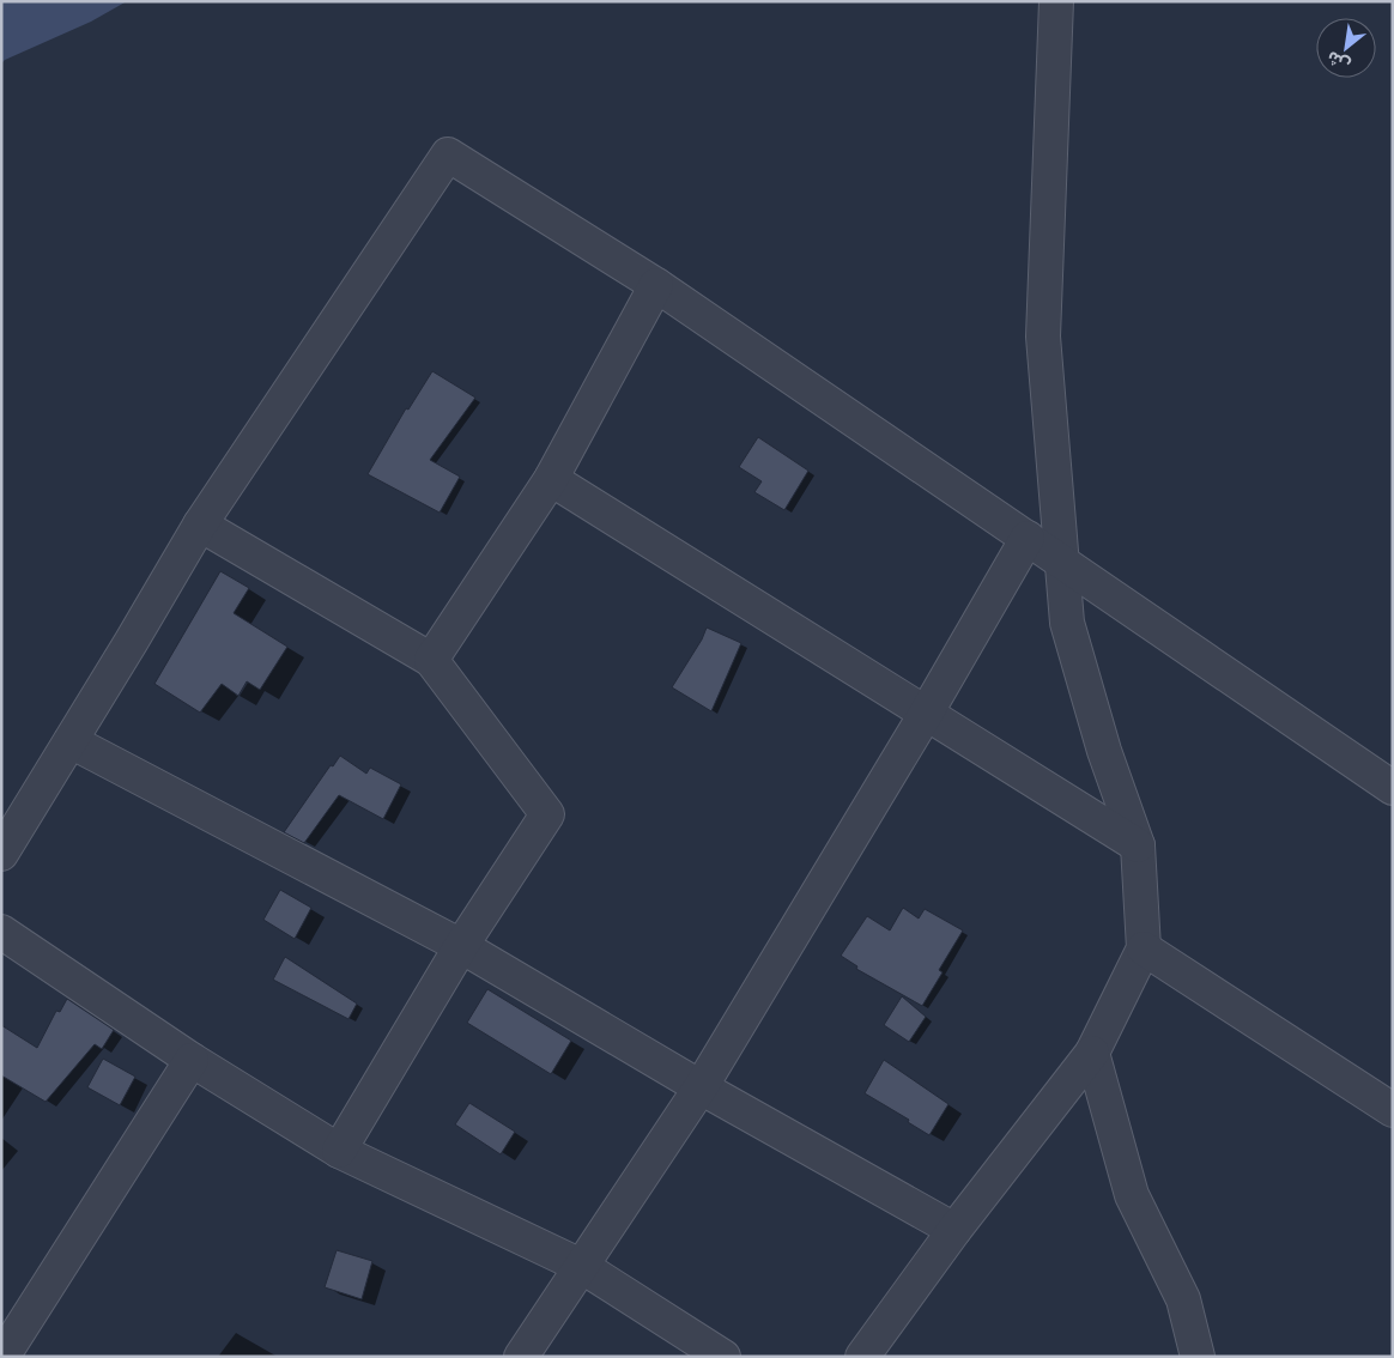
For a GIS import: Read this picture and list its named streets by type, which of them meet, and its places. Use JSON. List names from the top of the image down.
{
  "north": "bottom left"
}
